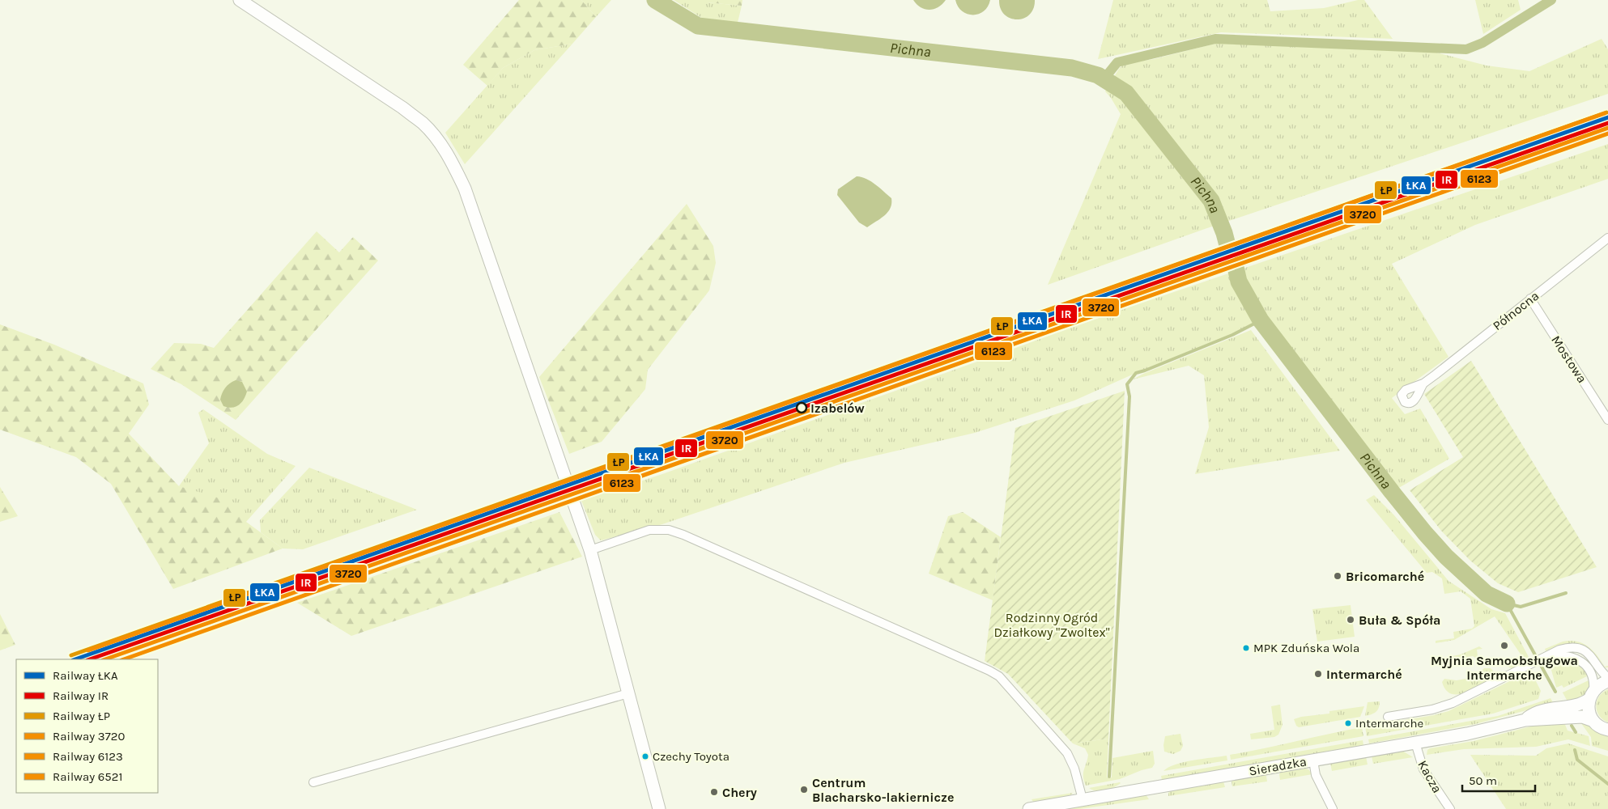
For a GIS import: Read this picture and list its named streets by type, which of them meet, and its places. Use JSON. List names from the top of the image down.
{
  "streets": {
    "street": [
      "Północna",
      "Mostowa",
      "Sieradzka",
      "Kacza"
    ]
  },
  "crossings": [
    ["Północna", "Mostowa"],
    ["Sieradzka", "Kacza"]
  ],
  "water": ["Pichna"],
  "parks": ["Rodzinny Ogród Działkowy \"Zwoltex\""],
  "places": [
    "Izabelów",
    "Bricomarché",
    "Buła & Spóła",
    "Myjnia Samoobsługowa Intermarche",
    "MPK Zduńska Wola",
    "Intermarché",
    "Intermarche",
    "Czechy Toyota",
    "Centrum Blacharsko-lakiernicze",
    "Chery"
  ],
  "lines": [
    "rail line ŁP",
    "rail line 6521",
    "rail line ŁKA",
    "rail line IR",
    "rail line 3720",
    "rail line 6123"
  ],
  "legend": [
    "Railway ŁKA",
    "Railway IR",
    "Railway ŁP",
    "Railway 3720",
    "Railway 6123",
    "Railway 6521"
  ],
  "scale_bar": "50 m"
}
